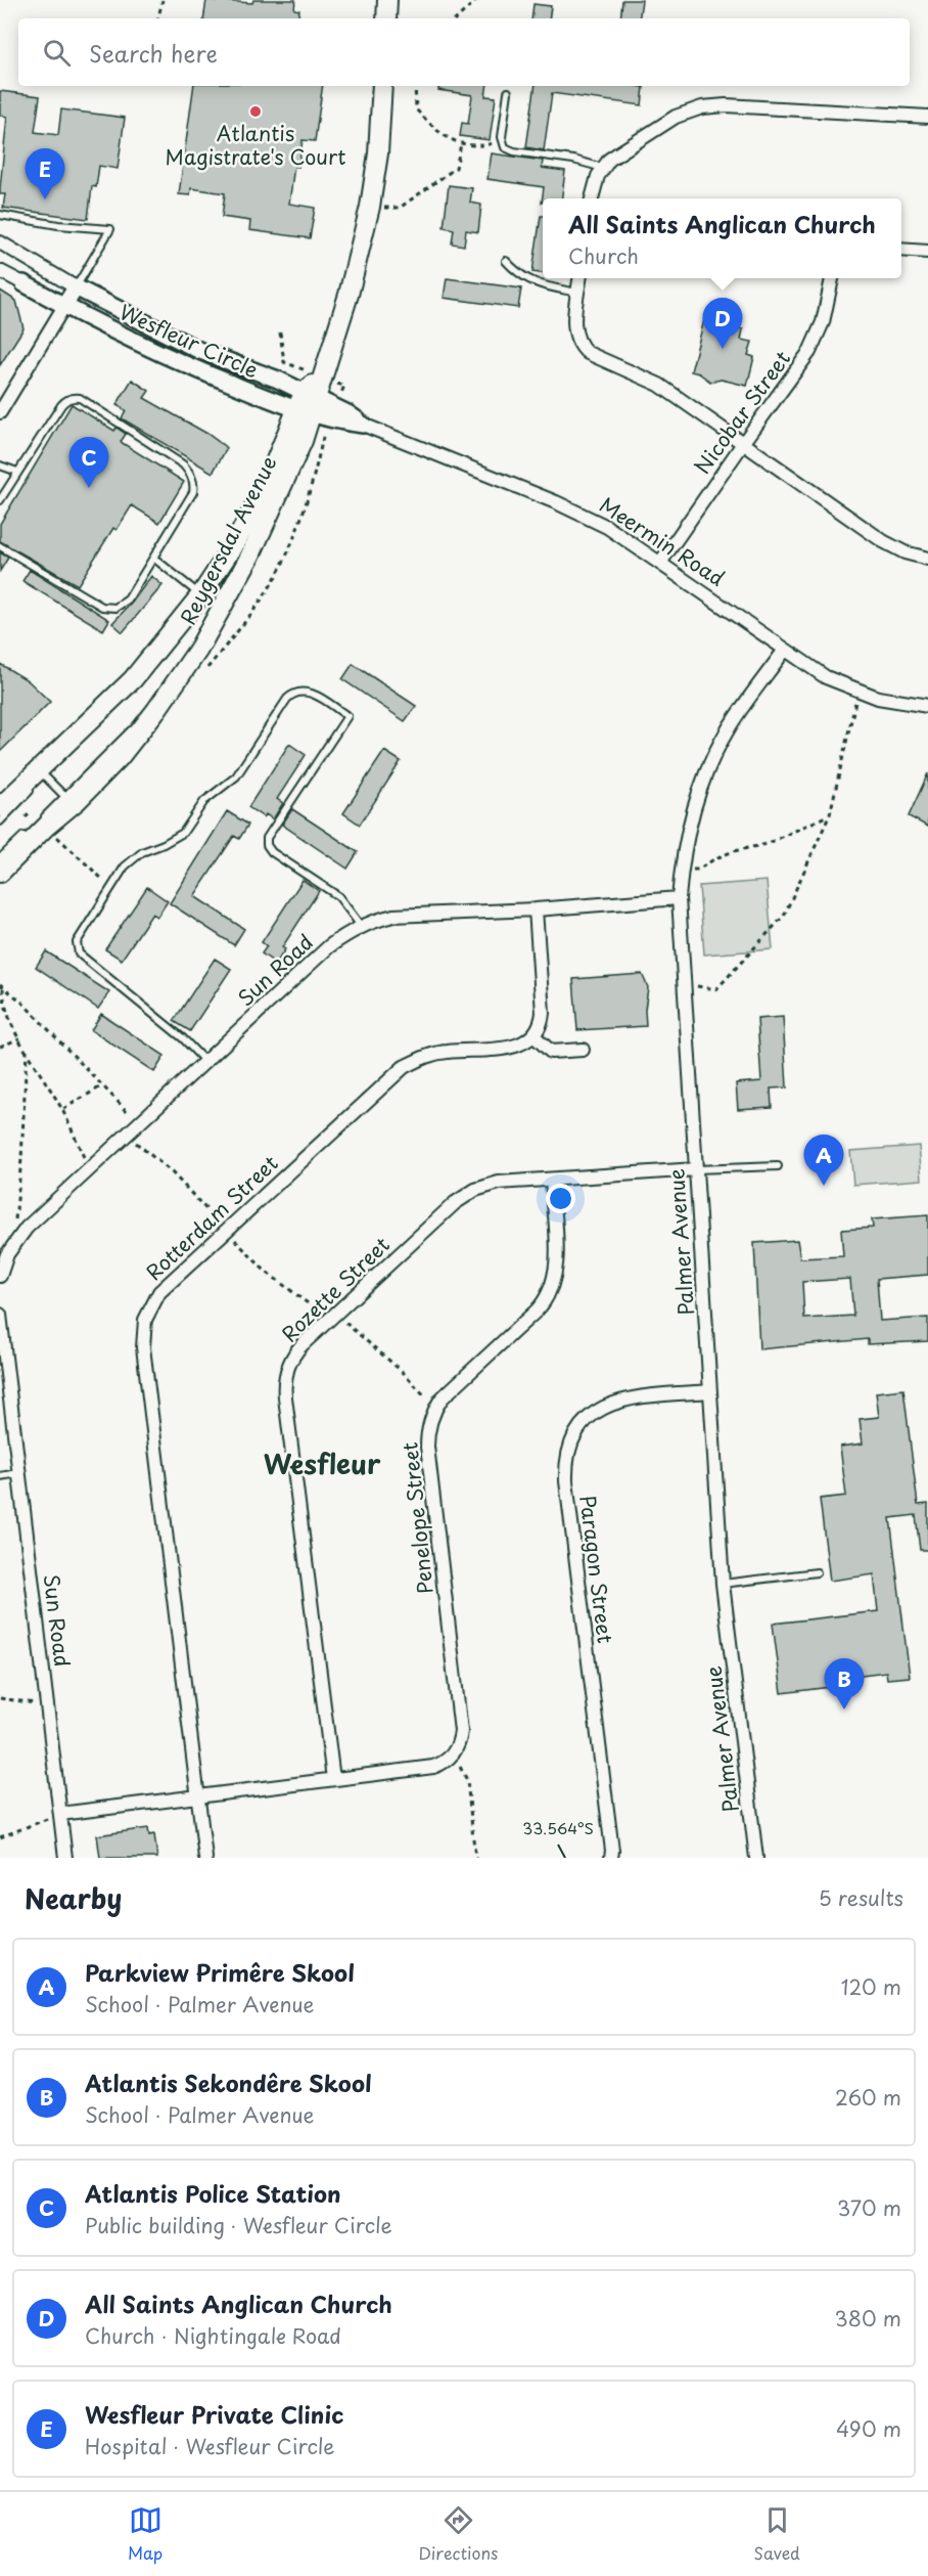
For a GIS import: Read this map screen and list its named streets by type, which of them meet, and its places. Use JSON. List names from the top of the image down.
{
  "streets": {
    "main road": ["Reygersdal Avenue"],
    "street": [
      "Wesfleur Circle",
      "Nicobar Street",
      "Meermin Road",
      "Sun Road",
      "Rotterdam Street",
      "Palmer Avenue",
      "Rozette Street",
      "Penelope Street",
      "Paragon Street"
    ]
  },
  "crossings": [
    ["Wesfleur Circle", "Reygersdal Avenue"],
    ["Wesfleur Circle", "Meermin Road"],
    ["Nicobar Street", "Meermin Road"],
    ["Reygersdal Avenue", "Meermin Road"],
    ["Meermin Road", "Palmer Avenue"],
    ["Sun Road", "Palmer Avenue"],
    ["Palmer Avenue", "Rozette Street"],
    ["Palmer Avenue", "Paragon Street"],
    ["Rozette Street", "Penelope Street"]
  ],
  "districts": ["Wesfleur"],
  "places": ["Atlantis Magistrate's Court"],
  "page": {
    "search": "Search here",
    "pins": [
      "E",
      "D",
      "C",
      "A",
      "B"
    ],
    "popup": ["All Saints Anglican Church", "Church"],
    "heading": ["Nearby", "5 results"],
    "list": [
      {
        "mark": "A",
        "name": "Parkview Primêre Skool",
        "note": "School · Palmer Avenue",
        "value": "120 m"
      },
      {
        "mark": "B",
        "name": "Atlantis Sekondêre Skool",
        "note": "School · Palmer Avenue",
        "value": "260 m"
      },
      {
        "mark": "C",
        "name": "Atlantis Police Station",
        "note": "Public building · Wesfleur Circle",
        "value": "370 m"
      },
      {
        "mark": "D",
        "name": "All Saints Anglican Church",
        "note": "Church · Nightingale Road",
        "value": "380 m"
      },
      {
        "mark": "E",
        "name": "Wesfleur Private Clinic",
        "note": "Hospital · Wesfleur Circle",
        "value": "490 m"
      }
    ],
    "nav": ["Map", "Directions", "Saved"]
  },
  "coordinates": ["33.564°S"]
}
